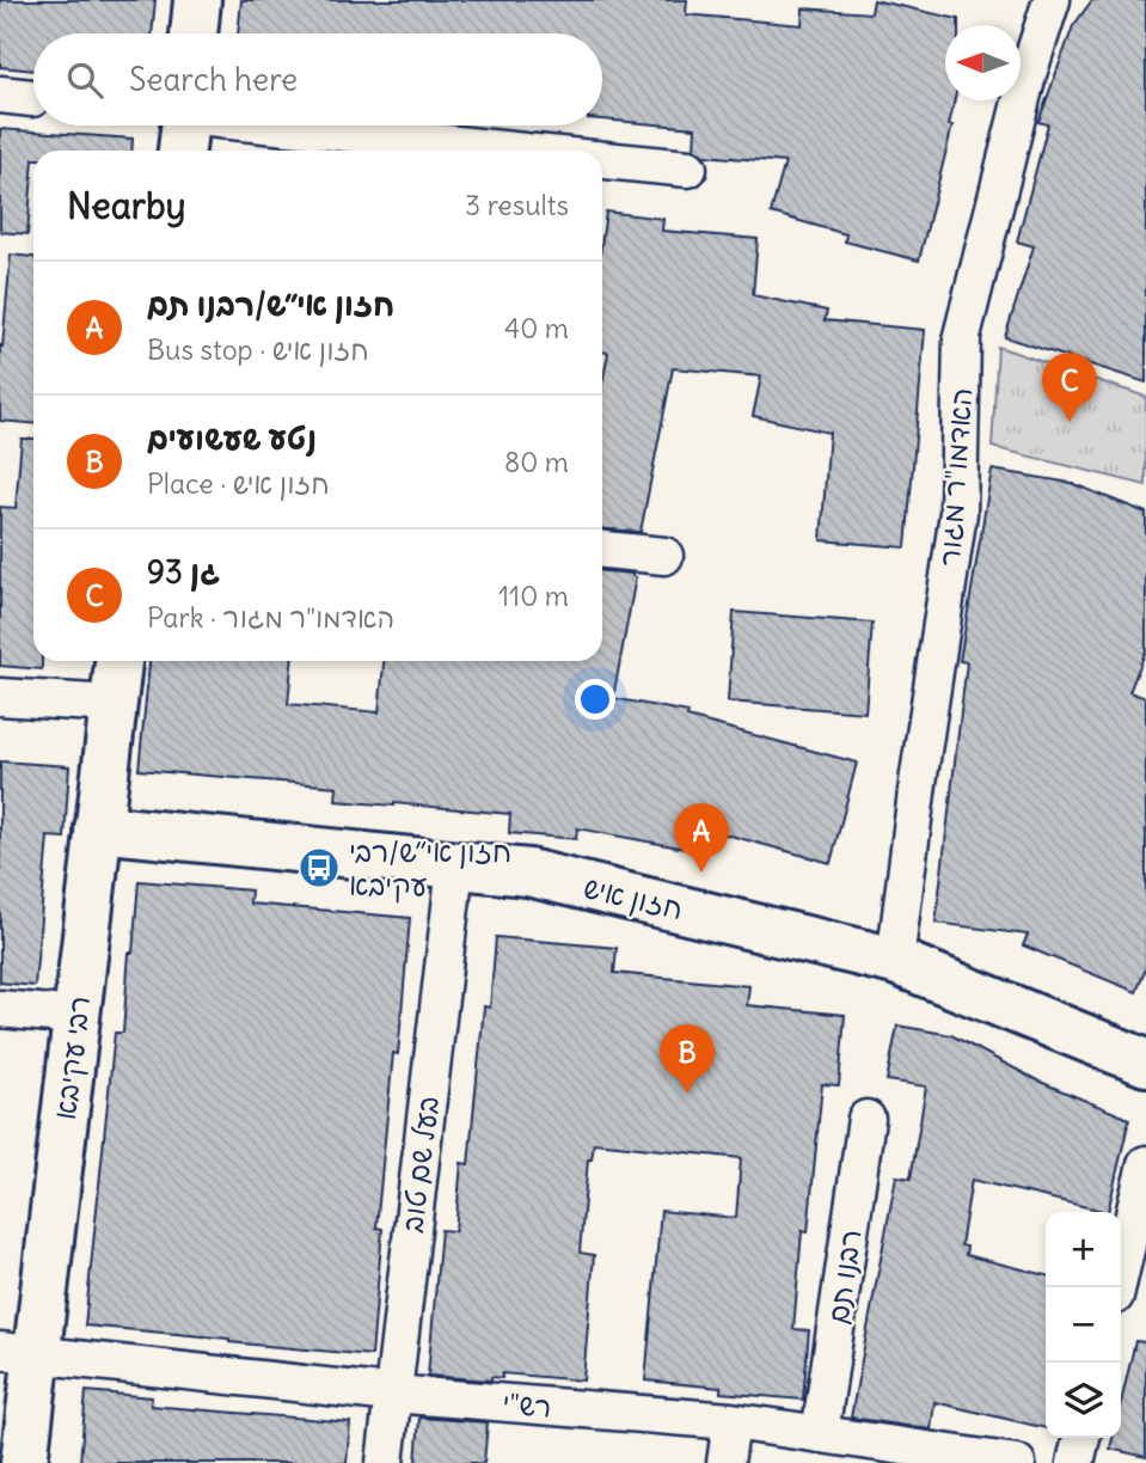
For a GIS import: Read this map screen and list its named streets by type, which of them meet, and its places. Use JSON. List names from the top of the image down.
{
  "streets": {
    "street": [
      "האדמו\"ר מגור",
      "חזון איש",
      "רבי עקיבא",
      "בעל שם טוב",
      "רבנו תם",
      "רש\"י"
    ]
  },
  "crossings": [
    ["האדמו\"ר מגור", "חזון איש"],
    ["חזון איש", "רבי עקיבא"],
    ["חזון איש", "בעל שם טוב"],
    ["רבי עקיבא", "רש\"י"],
    ["בעל שם טוב", "רש\"י"],
    ["רבנו תם", "רש\"י"]
  ],
  "places": {
    "bus stop": ["חזון אי״ש/רבי עקיבא"]
  },
  "north": "left",
  "page": {
    "search": "Search here",
    "heading": ["Nearby", "3 results"],
    "list": [
      {
        "mark": "A",
        "name": "חזון אי״ש/רבנו תם",
        "note": "Bus stop · חזון איש",
        "value": "40 m"
      },
      {
        "mark": "B",
        "name": "נטע שעשועים",
        "note": "Place · חזון איש",
        "value": "80 m"
      },
      {
        "mark": "C",
        "name": "גן 93",
        "note": "Park · האדמו\"ר מגור",
        "value": "110 m"
      }
    ],
    "pins": ["C", "A", "B"],
    "map_buttons": ["+", "−"]
  }
}
